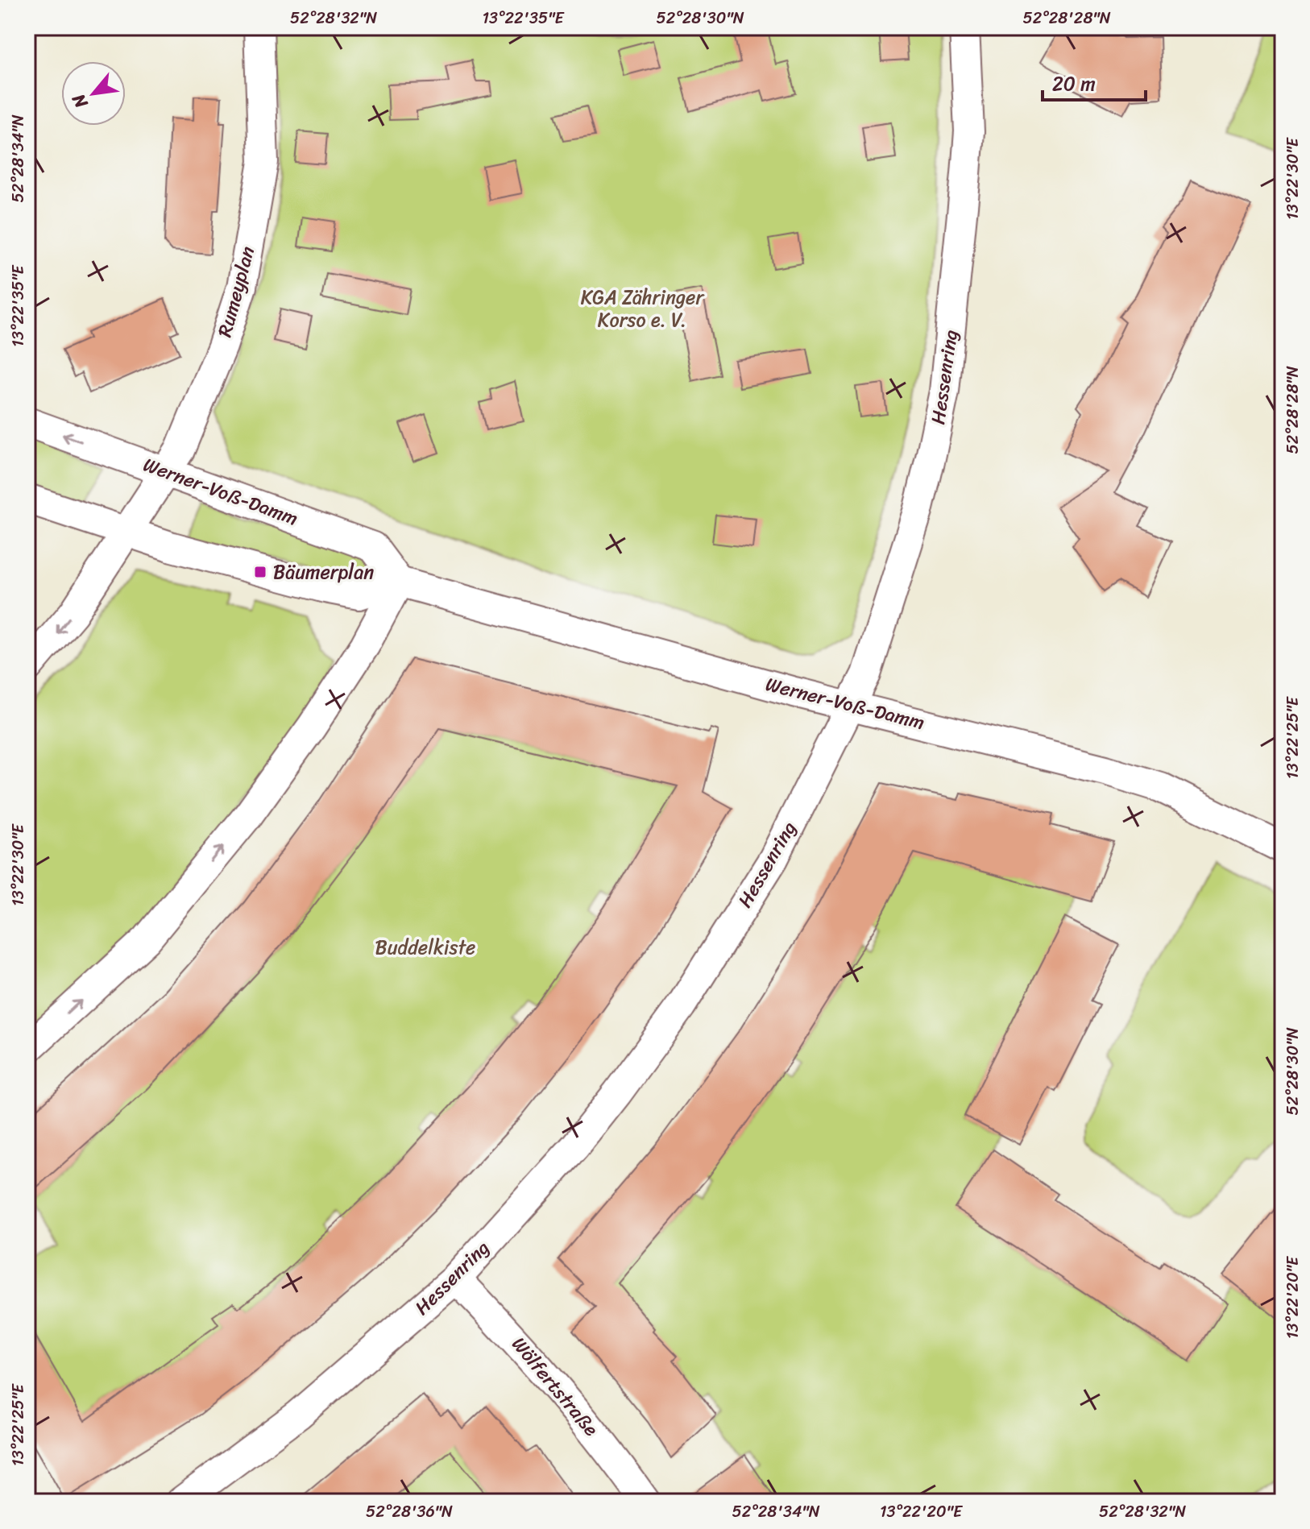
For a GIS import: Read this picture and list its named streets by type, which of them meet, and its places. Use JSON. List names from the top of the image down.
{
  "streets": {
    "street": [
      "Rumeyplan",
      "Hessenring",
      "Werner-Voß-Damm",
      "Wölfertstraße"
    ]
  },
  "crossings": [
    ["Rumeyplan", "Werner-Voß-Damm"],
    ["Hessenring", "Werner-Voß-Damm"],
    ["Hessenring", "Wölfertstraße"]
  ],
  "parks": ["KGA Zähringer Korso e. V.", "Buddelkiste"],
  "places": {
    "transit": ["Bäumerplan"]
  },
  "scale_bar": "20 m",
  "north": "bottom left",
  "coordinates": [
    "52°28'32\"N",
    "13°22'35\"E",
    "52°28'30\"N",
    "52°28'28\"N",
    "52°28'34\"N",
    "13°22'30\"E",
    "13°22'25\"E",
    "13°22'20\"E",
    "52°28'36\"N"
  ]
}
